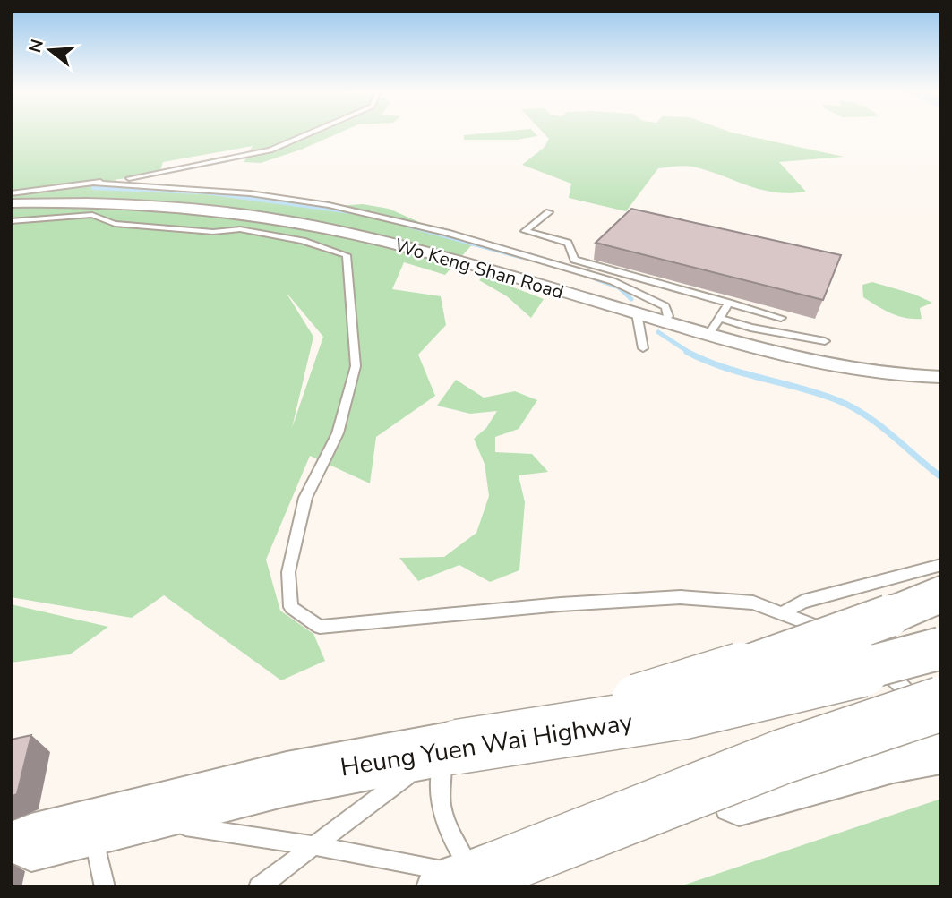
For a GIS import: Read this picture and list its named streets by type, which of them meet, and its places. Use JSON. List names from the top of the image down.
{
  "streets": {
    "highway": ["Heung Yuen Wai Highway"],
    "street": ["Wo Keng Shan Road"]
  },
  "north": "left"
}
